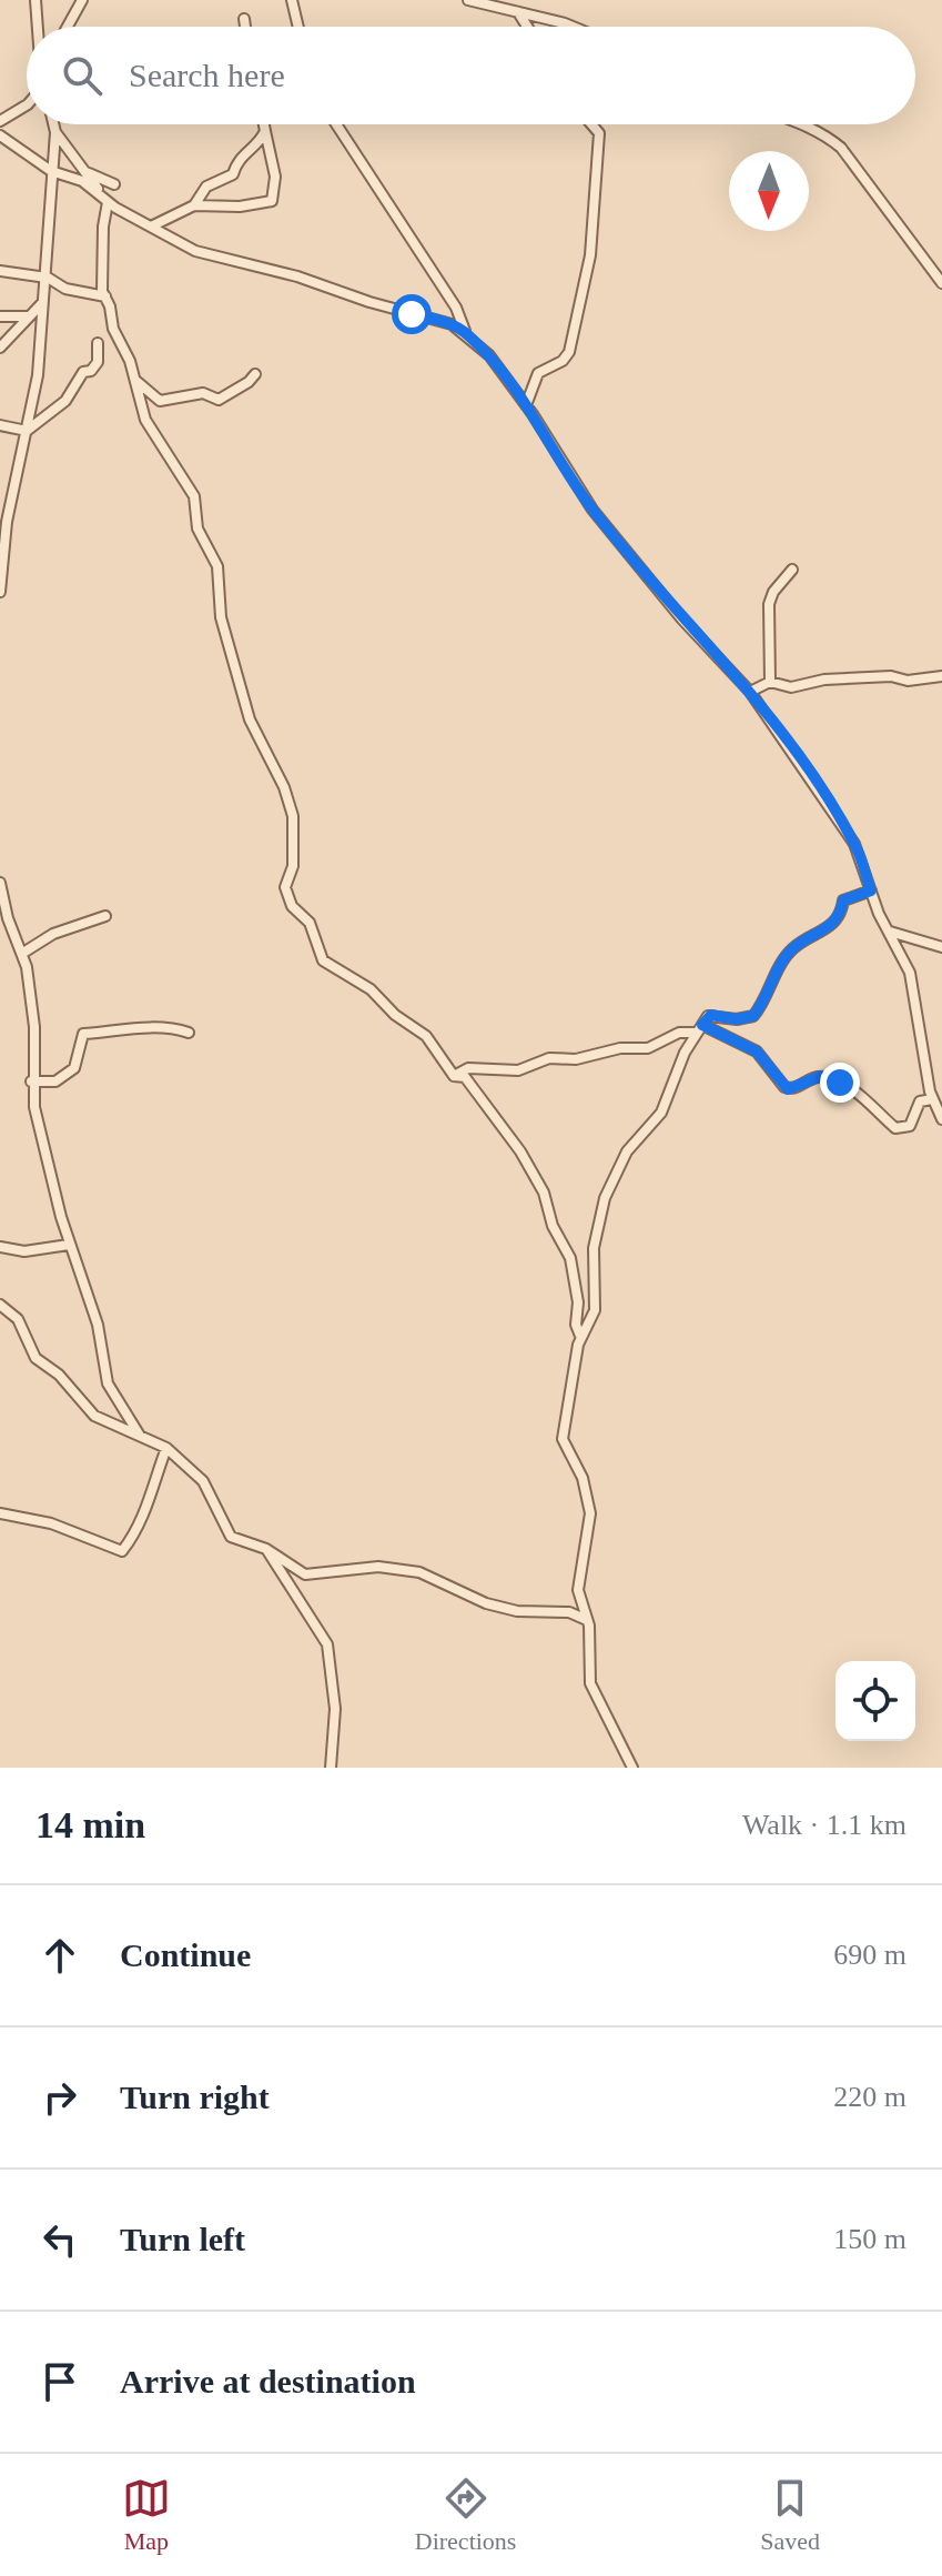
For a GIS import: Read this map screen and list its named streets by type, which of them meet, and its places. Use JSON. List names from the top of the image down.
{
  "north": "bottom",
  "page": {
    "search": "Search here",
    "heading": ["14 min", "Walk · 1.1 km"],
    "list": [
      ["Continue", "690 m"],
      ["Turn right", "220 m"],
      ["Turn left", "150 m"],
      "Arrive at destination"
    ],
    "nav": ["Map", "Directions", "Saved"]
  }
}
